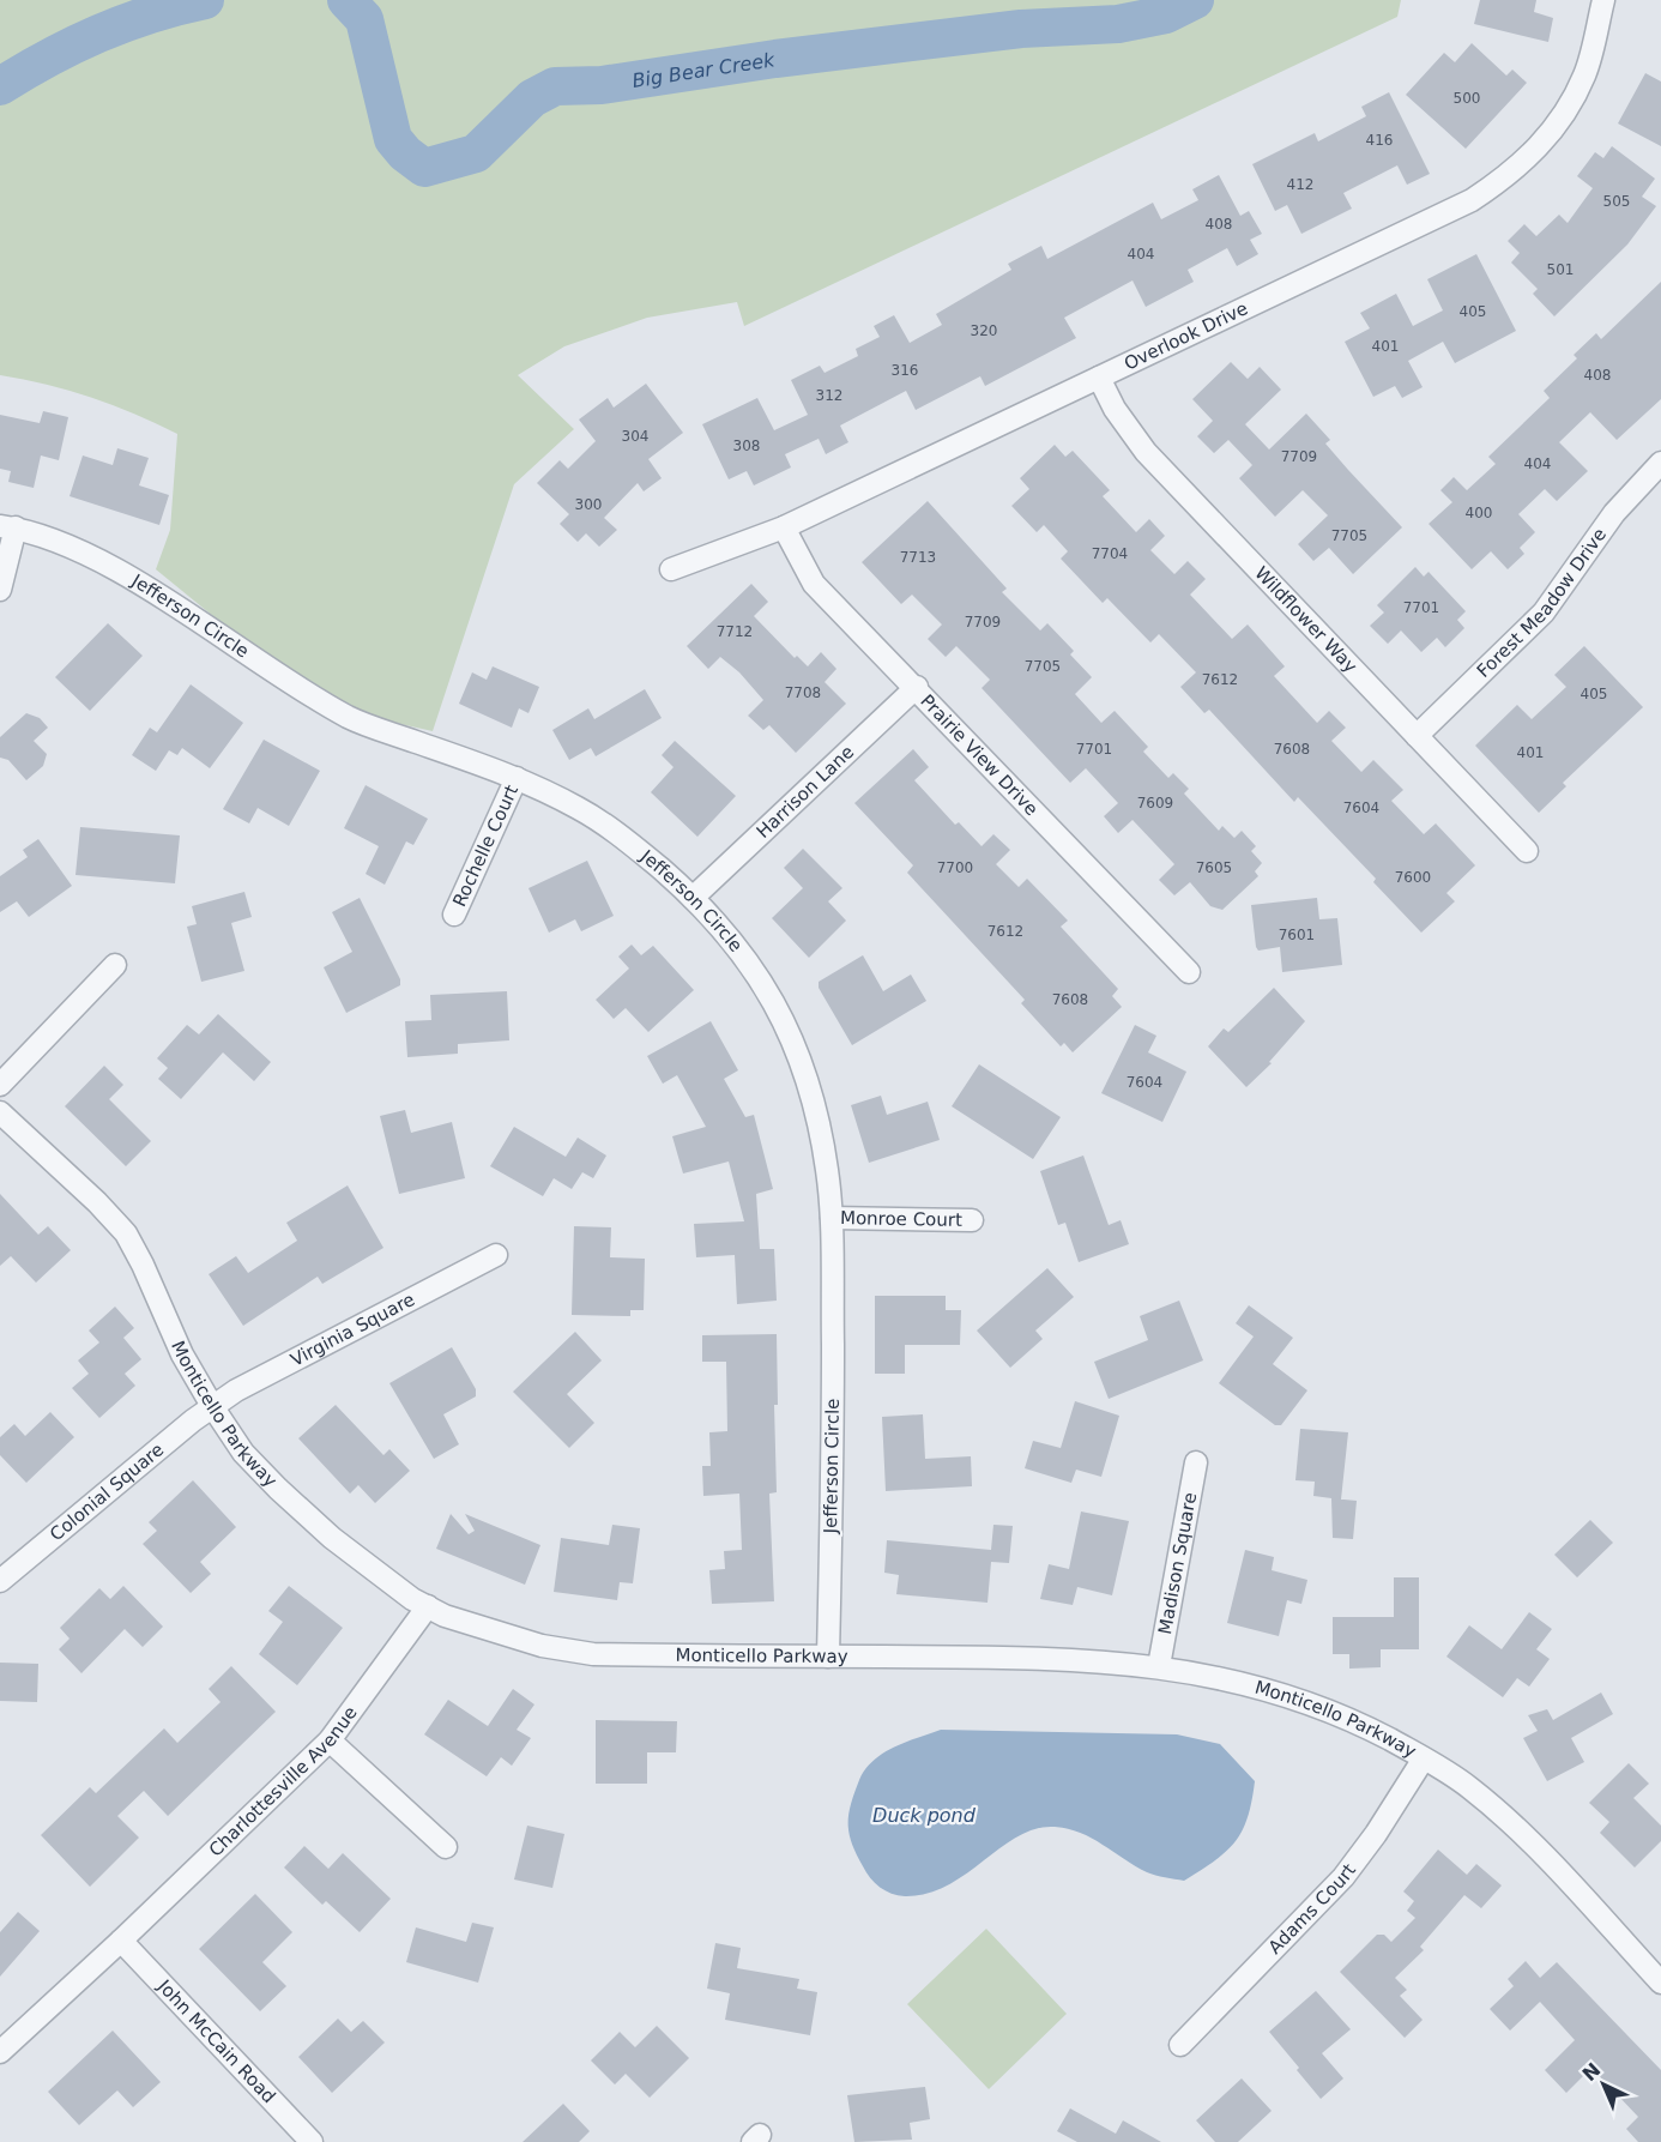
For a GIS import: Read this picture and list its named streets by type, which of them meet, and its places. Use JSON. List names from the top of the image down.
{
  "streets": {
    "street": [
      "Overlook Drive",
      "Forest Meadow Drive",
      "Jefferson Circle",
      "Wildflower Way",
      "Prairie View Drive",
      "Harrison Lane",
      "Rochelle Court",
      "Monroe Court",
      "Virginia Square",
      "Monticello Parkway",
      "Colonial Square",
      "Madison Square",
      "Charlottesville Avenue",
      "Adams Court",
      "John McCain Road"
    ]
  },
  "crossings": [
    ["Overlook Drive", "Wildflower Way"],
    ["Overlook Drive", "Prairie View Drive"],
    ["Forest Meadow Drive", "Wildflower Way"],
    ["Jefferson Circle", "Harrison Lane"],
    ["Jefferson Circle", "Rochelle Court"],
    ["Jefferson Circle", "Monroe Court"],
    ["Jefferson Circle", "Monticello Parkway"],
    ["Prairie View Drive", "Harrison Lane"],
    ["Virginia Square", "Monticello Parkway"],
    ["Virginia Square", "Colonial Square"],
    ["Monticello Parkway", "Colonial Square"],
    ["Monticello Parkway", "Madison Square"],
    ["Monticello Parkway", "Charlottesville Avenue"],
    ["Monticello Parkway", "Adams Court"],
    ["Charlottesville Avenue", "John McCain Road"]
  ],
  "water": ["Big Bear Creek", "Duck pond"],
  "house_numbers": [
    "500",
    "416",
    "412",
    "505",
    "408",
    "404",
    "501",
    "405",
    "320",
    "401",
    "316",
    "408",
    "312",
    "304",
    "308",
    "7709",
    "404",
    "300",
    "400",
    "7705",
    "7704",
    "7713",
    "7701",
    "7709",
    "7712",
    "7705",
    "7612",
    "7708",
    "405",
    "7701",
    "7608",
    "401",
    "7609",
    "7604",
    "7700",
    "7605",
    "7600",
    "7612",
    "7601",
    "7608",
    "7604"
  ],
  "north": "top left"
}
